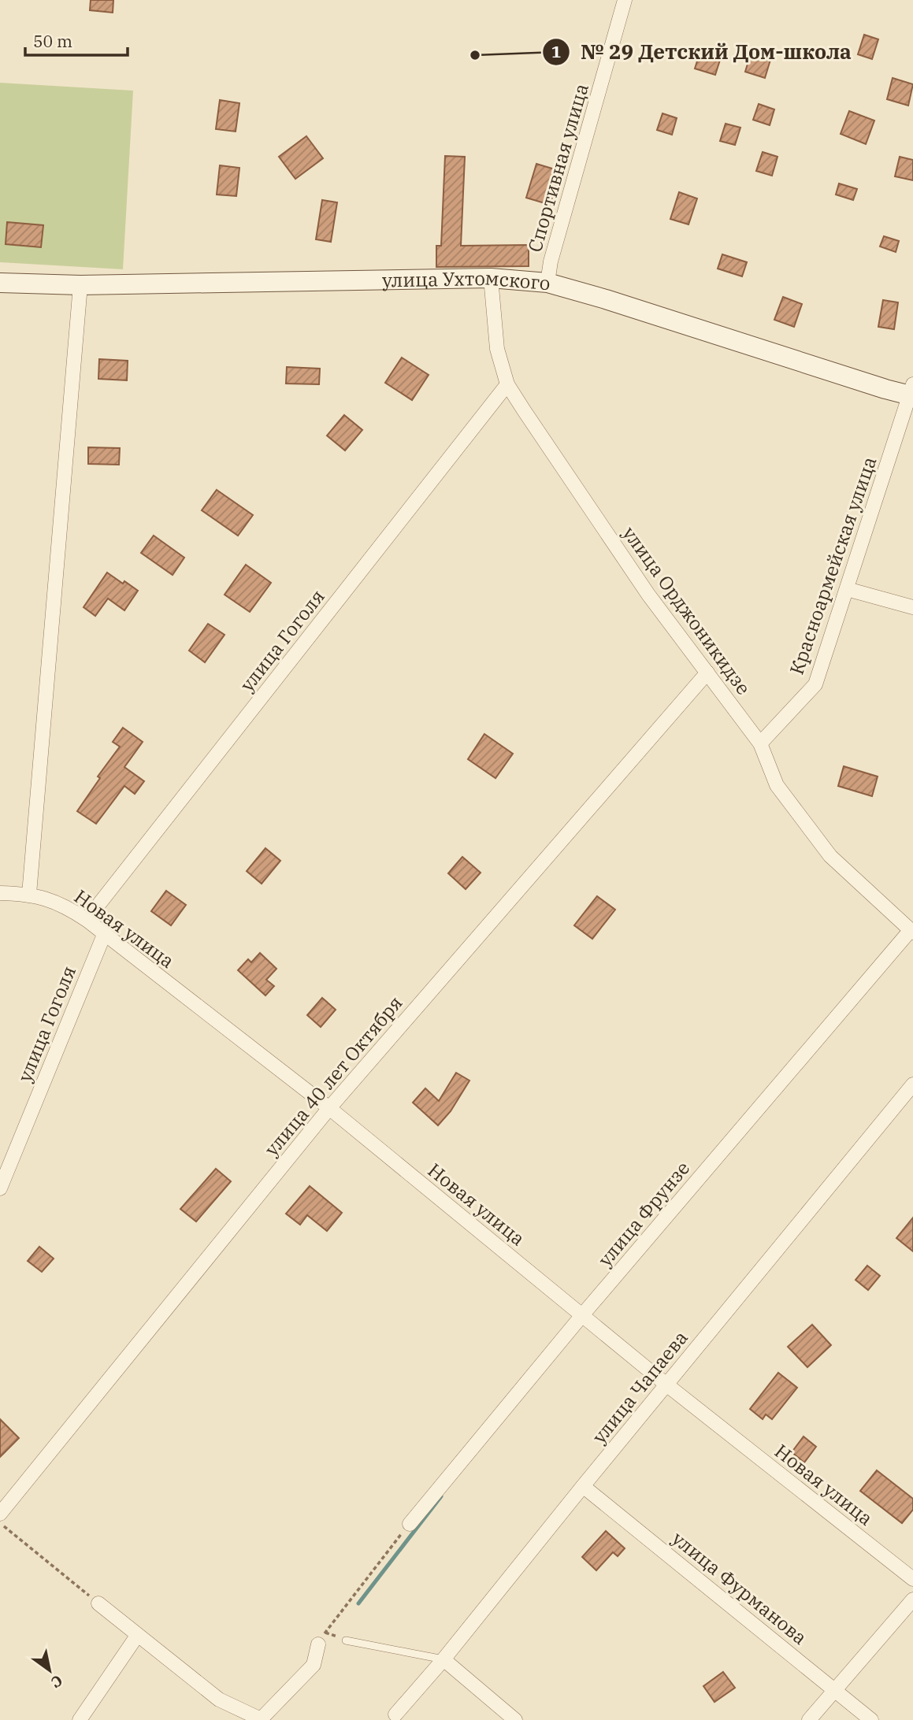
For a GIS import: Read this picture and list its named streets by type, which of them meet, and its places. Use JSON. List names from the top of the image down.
{
  "streets": {
    "main road": ["улица Ухтомского"],
    "street": [
      "Спортивная улица",
      "Красноармейская улица",
      "улица Орджоникидзе",
      "улица Гоголя",
      "Новая улица",
      "улица 40 лет Октября",
      "улица Фрунзе",
      "улица Чапаева",
      "улица Фурманова"
    ]
  },
  "crossings": [
    ["Спортивная улица", "улица Ухтомского"],
    ["улица Ухтомского", "Красноармейская улица"],
    ["улица Ухтомского", "улица Орджоникидзе"],
    ["Красноармейская улица", "улица Орджоникидзе"],
    ["улица Орджоникидзе", "улица Гоголя"],
    ["улица Орджоникидзе", "улица 40 лет Октября"],
    ["улица Орджоникидзе", "улица Фрунзе"],
    ["улица Гоголя", "Новая улица"],
    ["Новая улица", "улица 40 лет Октября"],
    ["Новая улица", "улица Фрунзе"],
    ["Новая улица", "улица Чапаева"],
    ["улица Чапаева", "улица Фурманова"]
  ],
  "places": ["№ 29 Детский Дом-школа"],
  "scale_bar": "50 m",
  "north": "bottom right"
}
